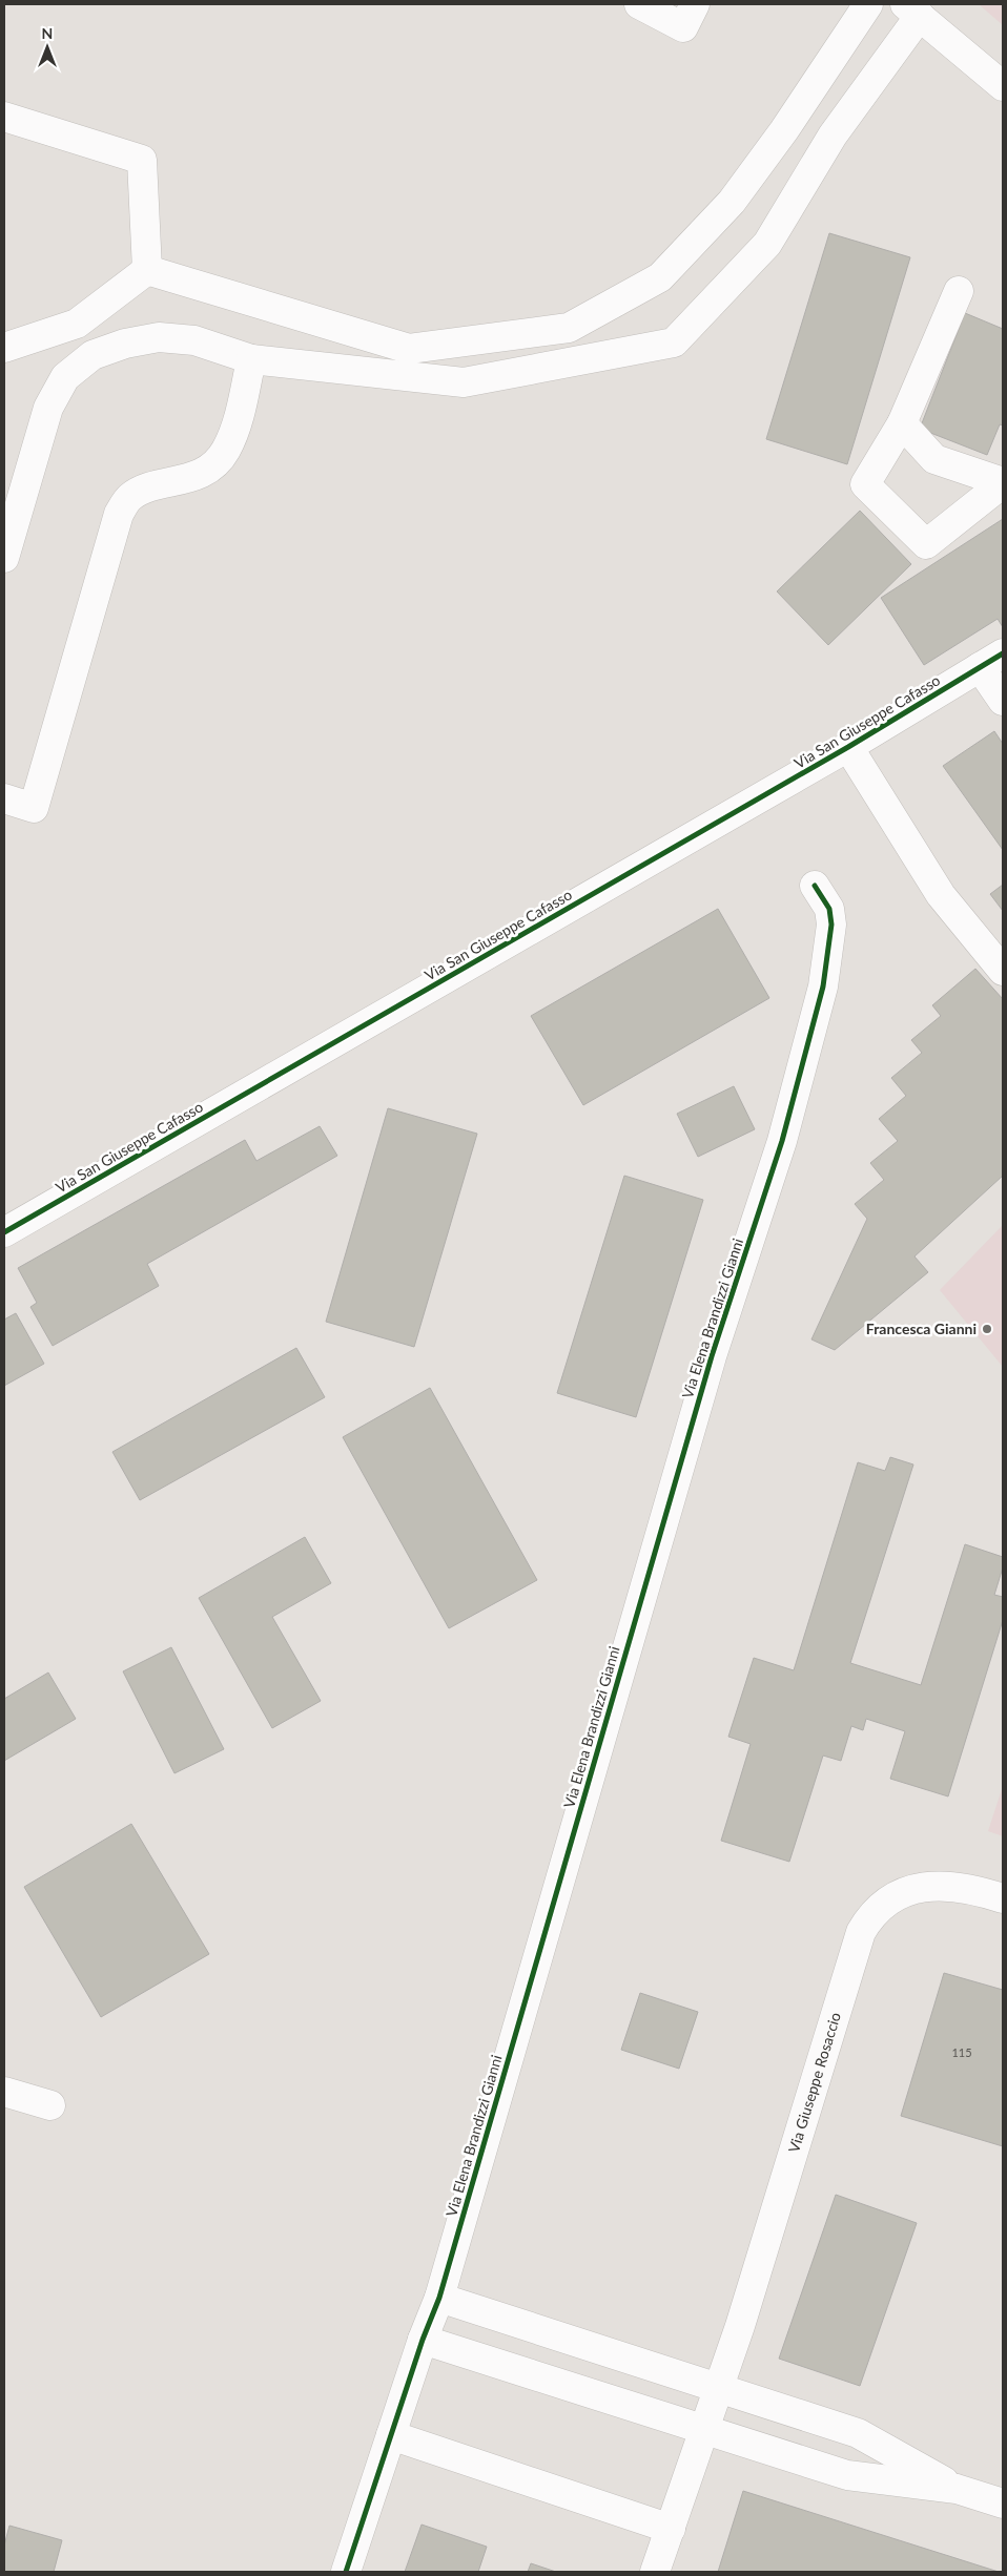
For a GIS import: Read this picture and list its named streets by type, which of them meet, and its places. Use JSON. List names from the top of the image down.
{
  "streets": {
    "street": ["Via San Giuseppe Cafasso", "Via Elena Brandizzi Gianni", "Via Giuseppe Rosaccio"]
  },
  "places": ["Francesca Gianni"],
  "house_numbers": ["115"],
  "north": "top"
}
